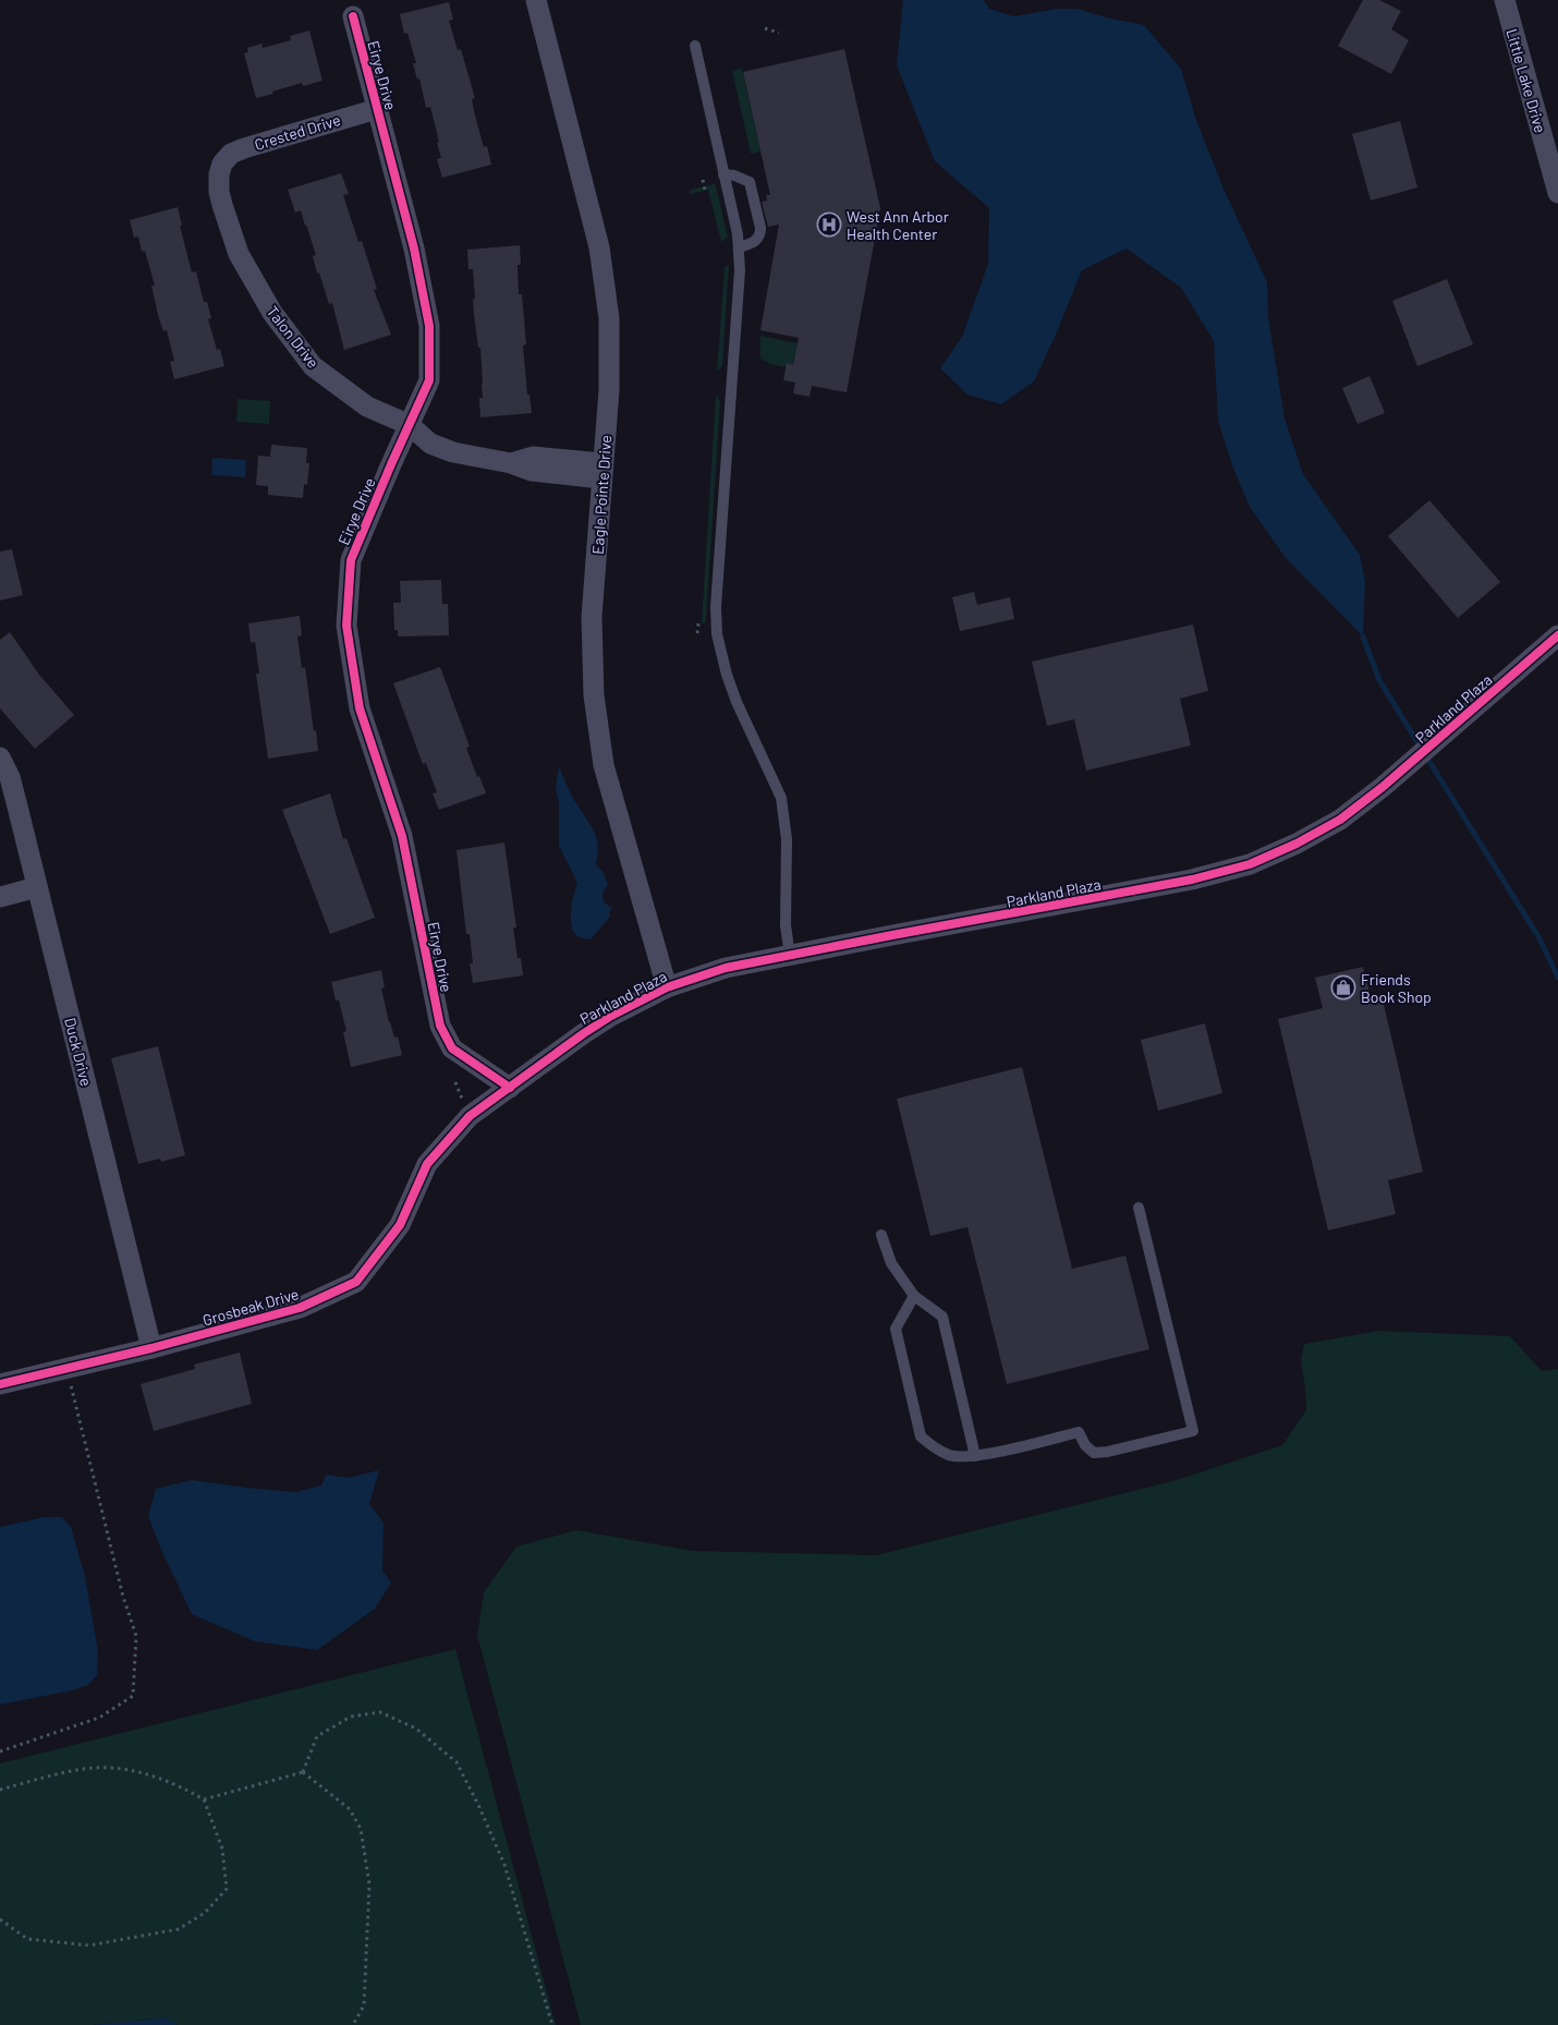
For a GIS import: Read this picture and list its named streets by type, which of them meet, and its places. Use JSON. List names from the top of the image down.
{
  "streets": {
    "street": [
      "Eirye Drive",
      "Little Lake Drive",
      "Crested Drive",
      "Talon Drive",
      "Eagle Pointe Drive",
      "Parkland Plaza",
      "Duck Drive",
      "Grosbeak Drive"
    ]
  },
  "crossings": [
    ["Eirye Drive", "Crested Drive"],
    ["Eirye Drive", "Talon Drive"],
    ["Eirye Drive", "Parkland Plaza"],
    ["Eirye Drive", "Grosbeak Drive"],
    ["Crested Drive", "Talon Drive"],
    ["Talon Drive", "Eagle Pointe Drive"],
    ["Eagle Pointe Drive", "Parkland Plaza"],
    ["Parkland Plaza", "Grosbeak Drive"],
    ["Duck Drive", "Grosbeak Drive"]
  ],
  "places": {
    "hospital": ["West Ann Arbor Health Center"],
    "shop": ["Friends Book Shop"]
  }
}
